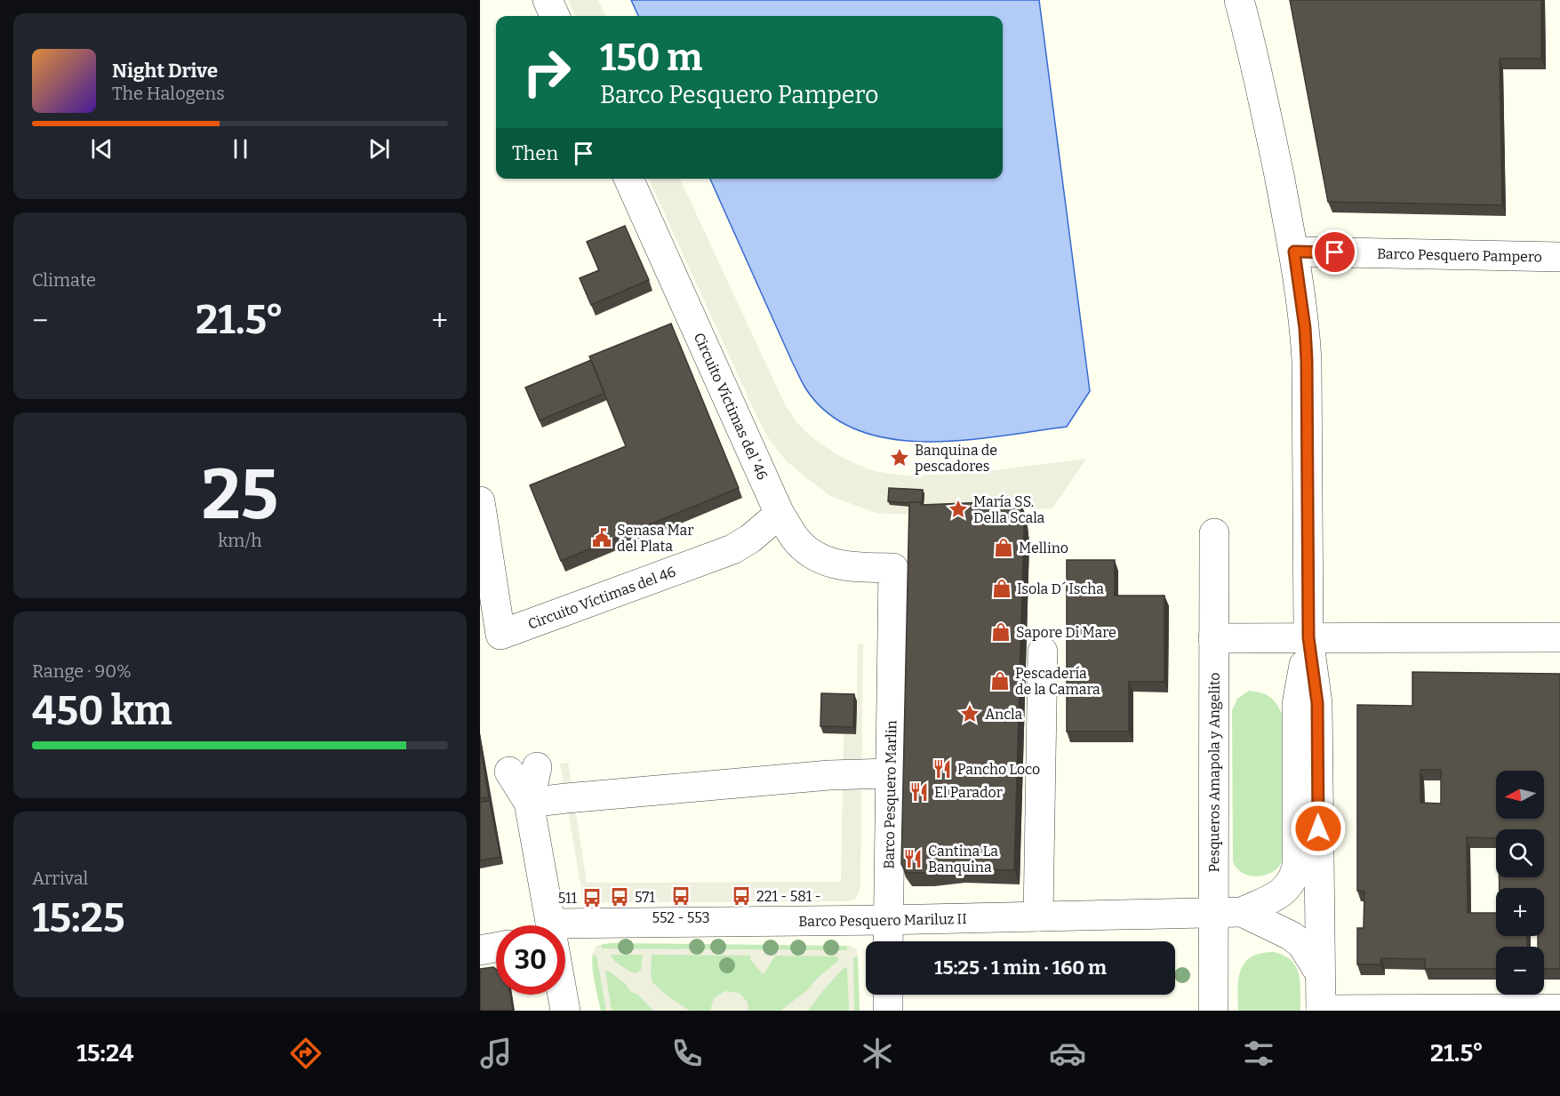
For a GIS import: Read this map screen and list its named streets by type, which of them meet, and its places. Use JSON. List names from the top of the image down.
{
  "streets": {
    "street": [
      "Barco Pesquero Pampero",
      "Circuito Víctimas del '46",
      "Circuito Víctimas del 46",
      "Pesqueros Amapola y Angelito",
      "Barco Pesquero Marlin",
      "Barco Pesquero Mariluz II"
    ]
  },
  "crossings": [
    ["Circuito Víctimas del '46", "Circuito Víctimas del 46"],
    ["Circuito Víctimas del '46", "Barco Pesquero Marlin"],
    ["Pesqueros Amapola y Angelito", "Barco Pesquero Mariluz II"],
    ["Barco Pesquero Marlin", "Barco Pesquero Mariluz II"]
  ],
  "places": {
    "place": ["Banquina de pescadores", "María SS. Della Scala", "Ancla"],
    "public building": ["Senasa Mar del Plata"],
    "shop": [
      "Mellino",
      "Isola D´ Ischa",
      "Sapore Di Mare",
      "Pescadería de la Camara"
    ],
    "restaurant": ["Pancho Loco", "El Parador", "Cantina La Banquina"],
    "bus stop": [
      "552 - 553",
      "221 - 581 -",
      "571",
      "511"
    ]
  },
  "north": "left",
  "page": {
    "turn": ["150 m", "Barco Pesquero Pampero"],
    "song": ["Night Drive", "The Halogens"],
    "then": "Then",
    "tile": [
      "Climate",
      ["25", "km/h"],
      ["Range · 90%", "450 km"],
      ["Arrival", "15:25"]
    ],
    "heat": ["−", "21.5°", "+"],
    "map_buttons": ["+", "−"],
    "limit": "30",
    "trip": "15:25 · 1 min · 160 m",
    "tabs": ["15:24", "21.5°"]
  }
}
